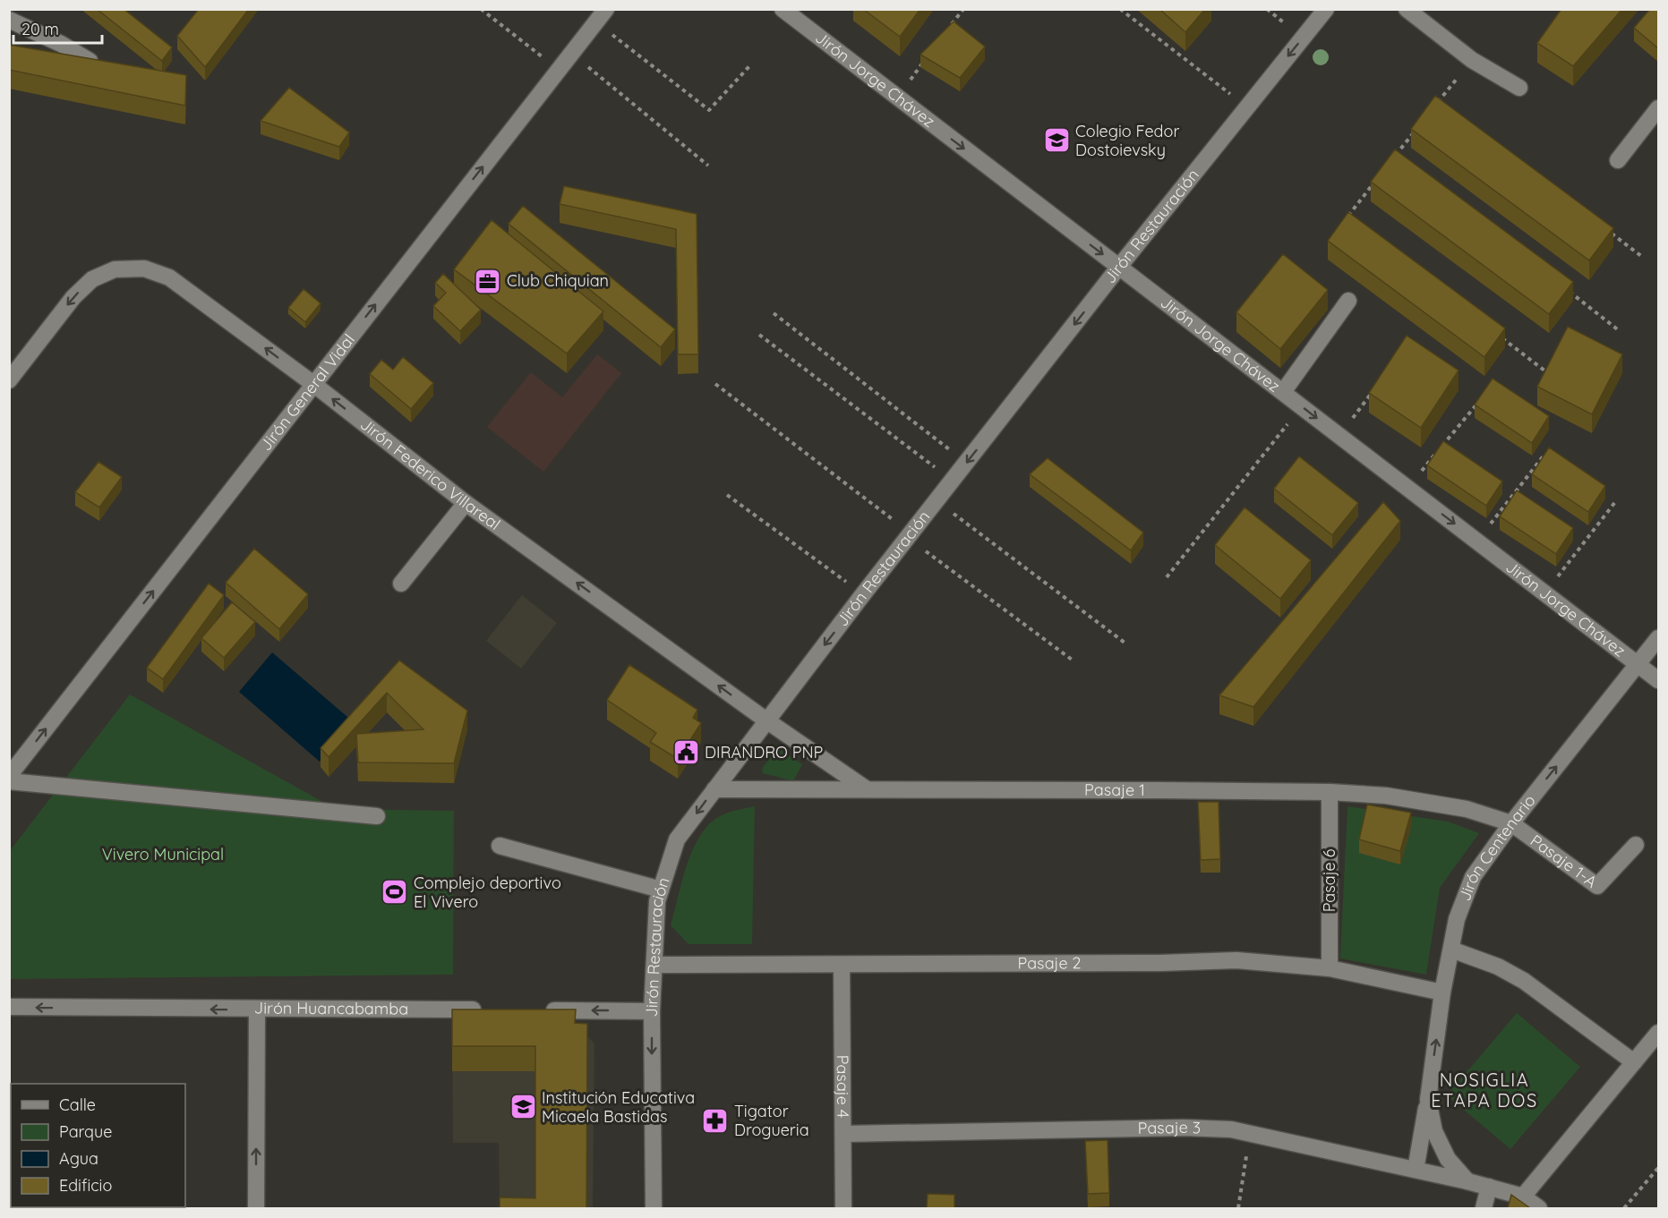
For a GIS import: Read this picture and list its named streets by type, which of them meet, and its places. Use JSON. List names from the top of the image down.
{
  "streets": {
    "street": [
      "Jirón Jorge Chávez",
      "Jirón Restauración",
      "Jirón General Vidal",
      "Jirón Federico Villareal",
      "Pasaje 1",
      "Jirón Centenario",
      "Pasaje 1-A",
      "Pasaje 6",
      "Pasaje 2",
      "Jirón Huancabamba",
      "Pasaje 4",
      "Pasaje 3"
    ]
  },
  "crossings": [
    ["Jirón Jorge Chávez", "Jirón Restauración"],
    ["Jirón Jorge Chávez", "Jirón Centenario"],
    ["Jirón Restauración", "Jirón Federico Villareal"],
    ["Jirón Restauración", "Pasaje 1"],
    ["Jirón Restauración", "Pasaje 2"],
    ["Jirón General Vidal", "Jirón Federico Villareal"],
    ["Jirón Federico Villareal", "Pasaje 1"],
    ["Pasaje 1", "Jirón Centenario"],
    ["Pasaje 1", "Pasaje 1-A"],
    ["Pasaje 1", "Pasaje 6"],
    ["Jirón Centenario", "Pasaje 1-A"],
    ["Jirón Centenario", "Pasaje 2"],
    ["Jirón Centenario", "Pasaje 3"],
    ["Pasaje 6", "Pasaje 2"],
    ["Pasaje 2", "Pasaje 4"],
    ["Pasaje 4", "Pasaje 3"]
  ],
  "one_way": [
    "Jirón Jorge Chávez",
    "Jirón Restauración",
    "Jirón General Vidal",
    "Jirón Federico Villareal",
    "Jirón Centenario",
    "Jirón Huancabamba"
  ],
  "districts": ["NOSIGLIA ETAPA DOS"],
  "parks": ["Vivero Municipal"],
  "places": {
    "school or university": ["Colegio Fedor Dostoievsky", "Institución Educativa Micaela Bastidas"],
    "office": ["Club Chiquian"],
    "public building": ["DIRANDRO PNP"],
    "sports": ["Complejo deportivo El Vivero"],
    "pharmacy": ["Tigator Drogueria"]
  },
  "legend": [
    "Calle",
    "Parque",
    "Agua",
    "Edificio"
  ],
  "scale_bar": "20 m"
}
